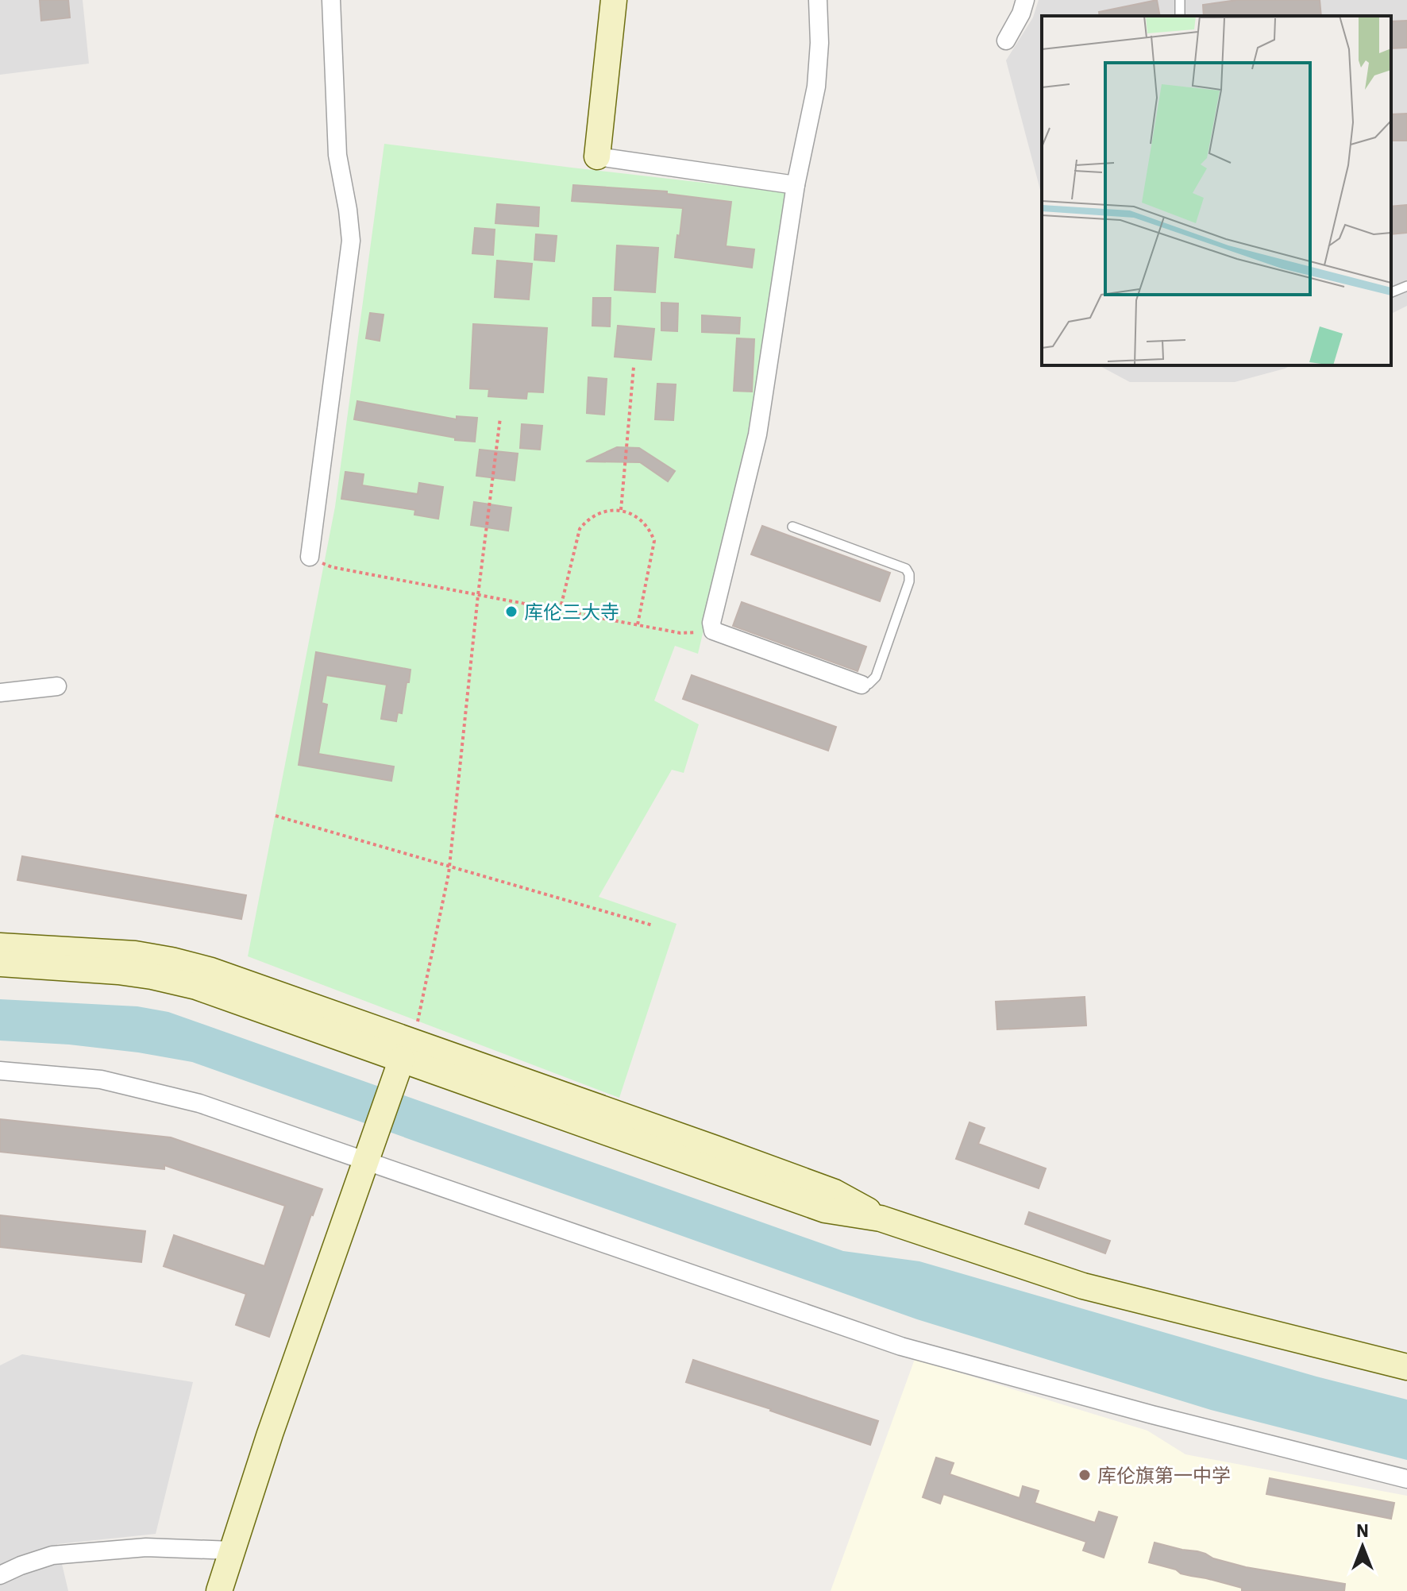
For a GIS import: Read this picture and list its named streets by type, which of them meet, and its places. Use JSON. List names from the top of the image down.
{
  "places": ["库伦三大寺", "库伦旗第一中学"],
  "north": "top"
}
